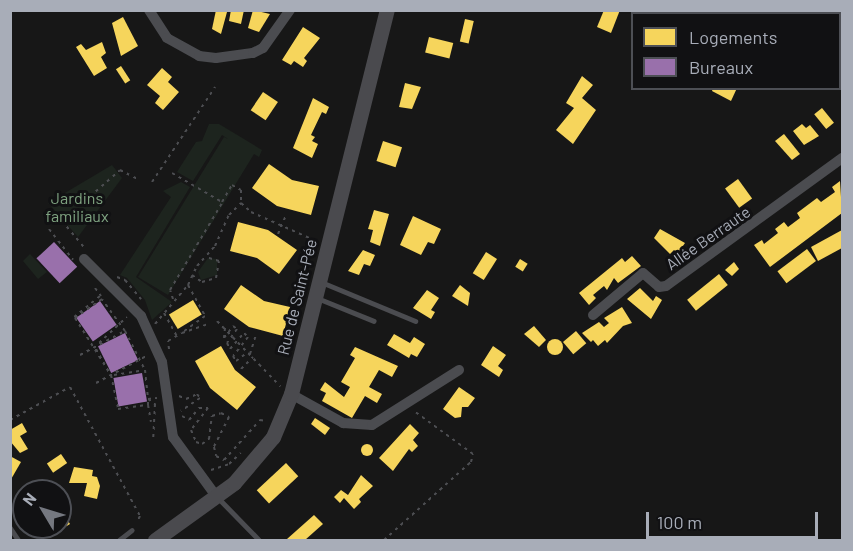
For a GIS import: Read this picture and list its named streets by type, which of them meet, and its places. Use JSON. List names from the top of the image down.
{
  "streets": {
    "main road": ["Rue de Saint-Pée"],
    "street": ["Allée Berraute"]
  },
  "parks": ["Jardins familiaux"],
  "legend": ["Logements", "Bureaux"],
  "scale_bar": "100 m",
  "north": "top left"
}
